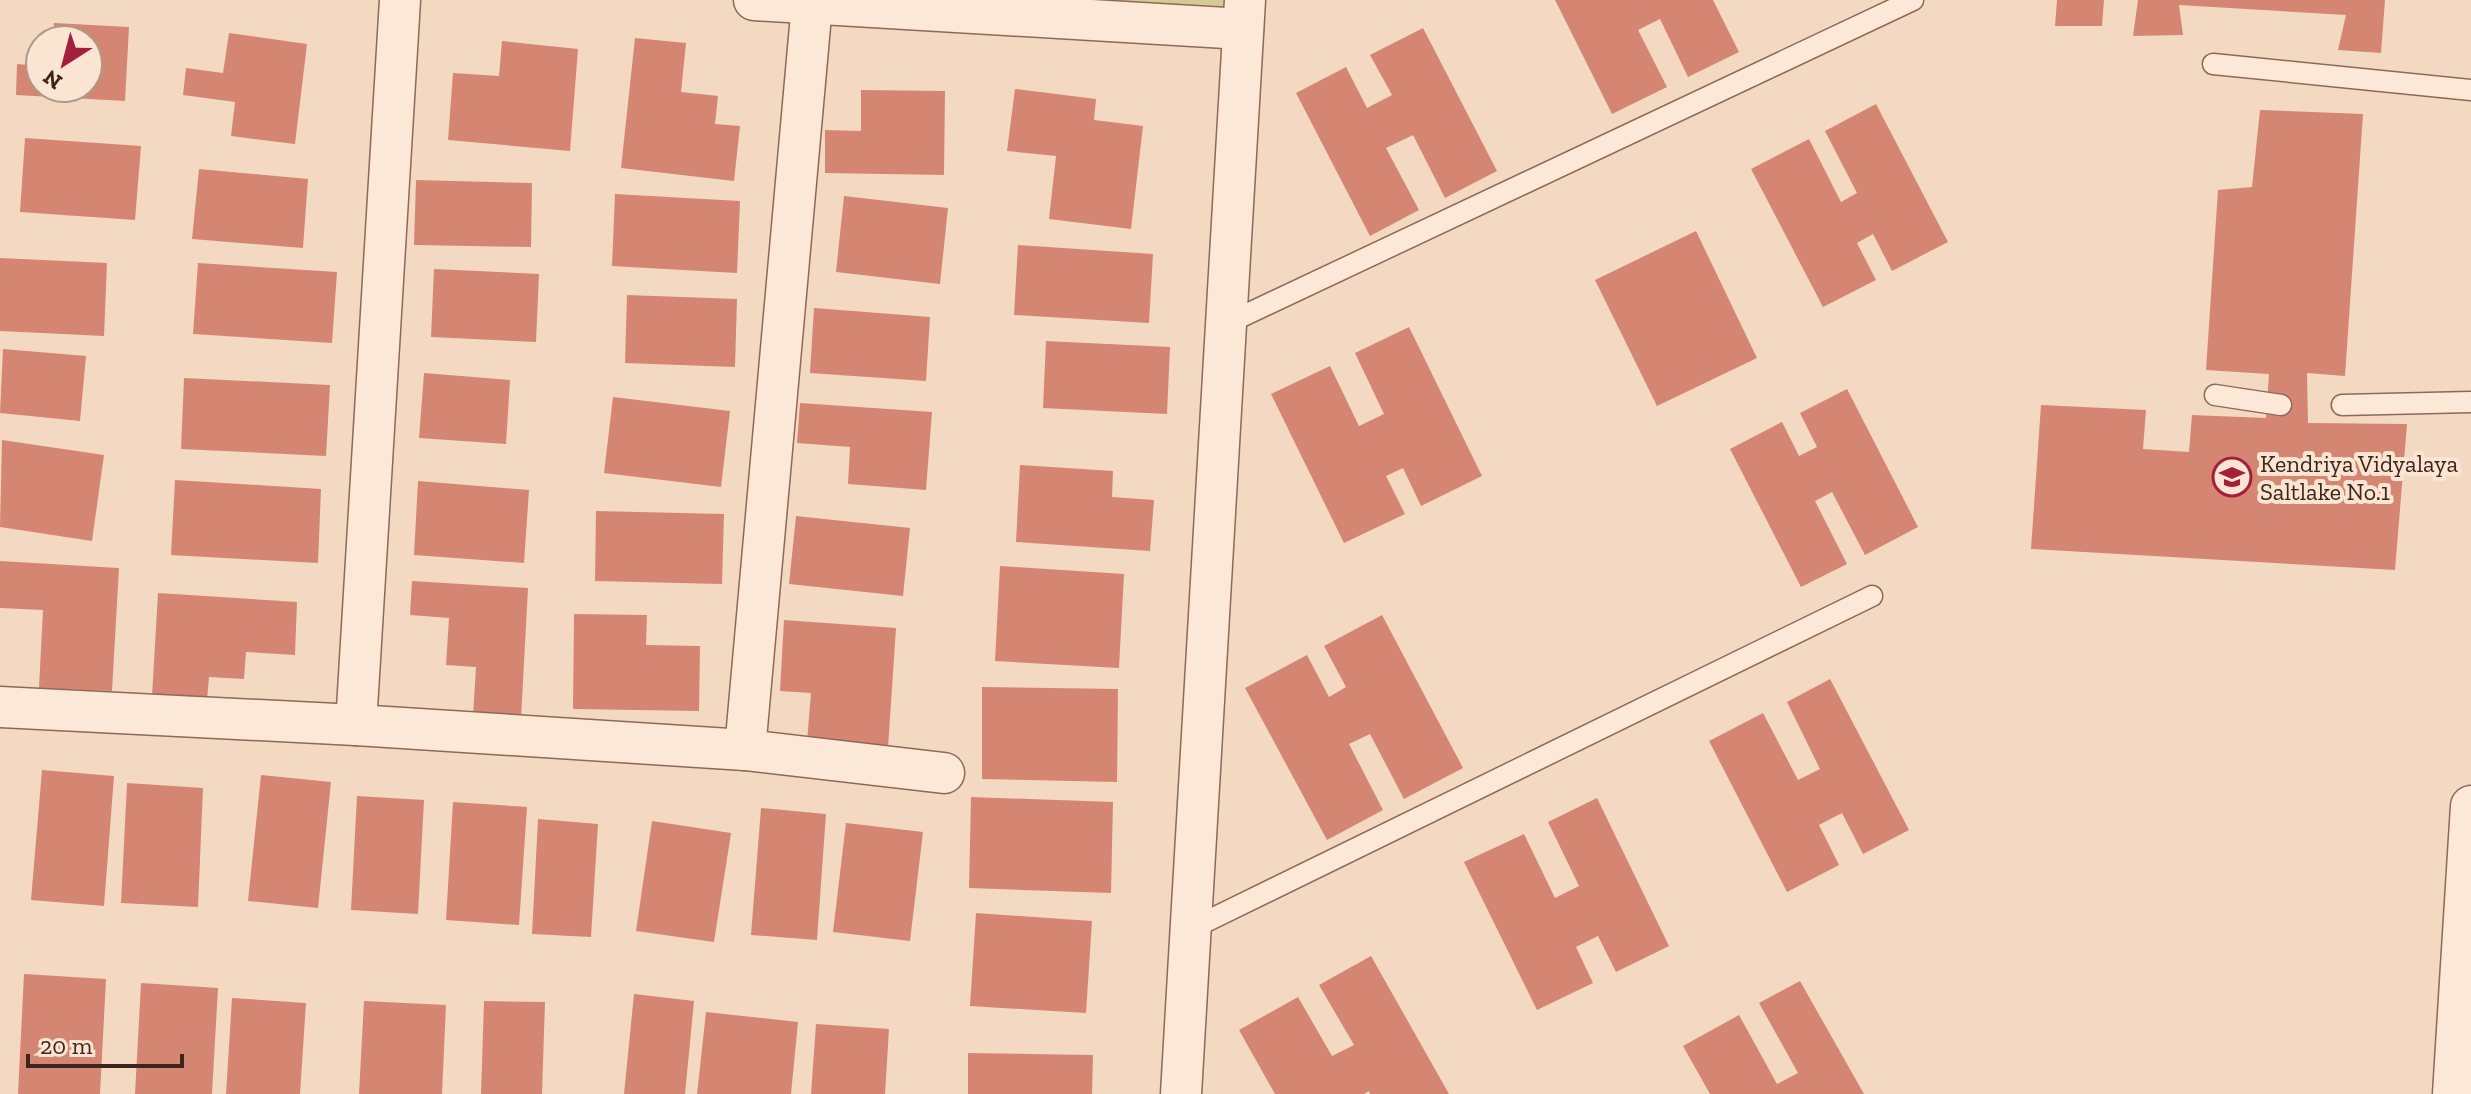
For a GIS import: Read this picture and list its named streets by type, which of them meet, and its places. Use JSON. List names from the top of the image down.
{
  "places": {
    "school or university": ["Kendriya Vidyalaya Saltlake No.1"]
  },
  "scale_bar": "20 m",
  "north": "bottom left"
}
